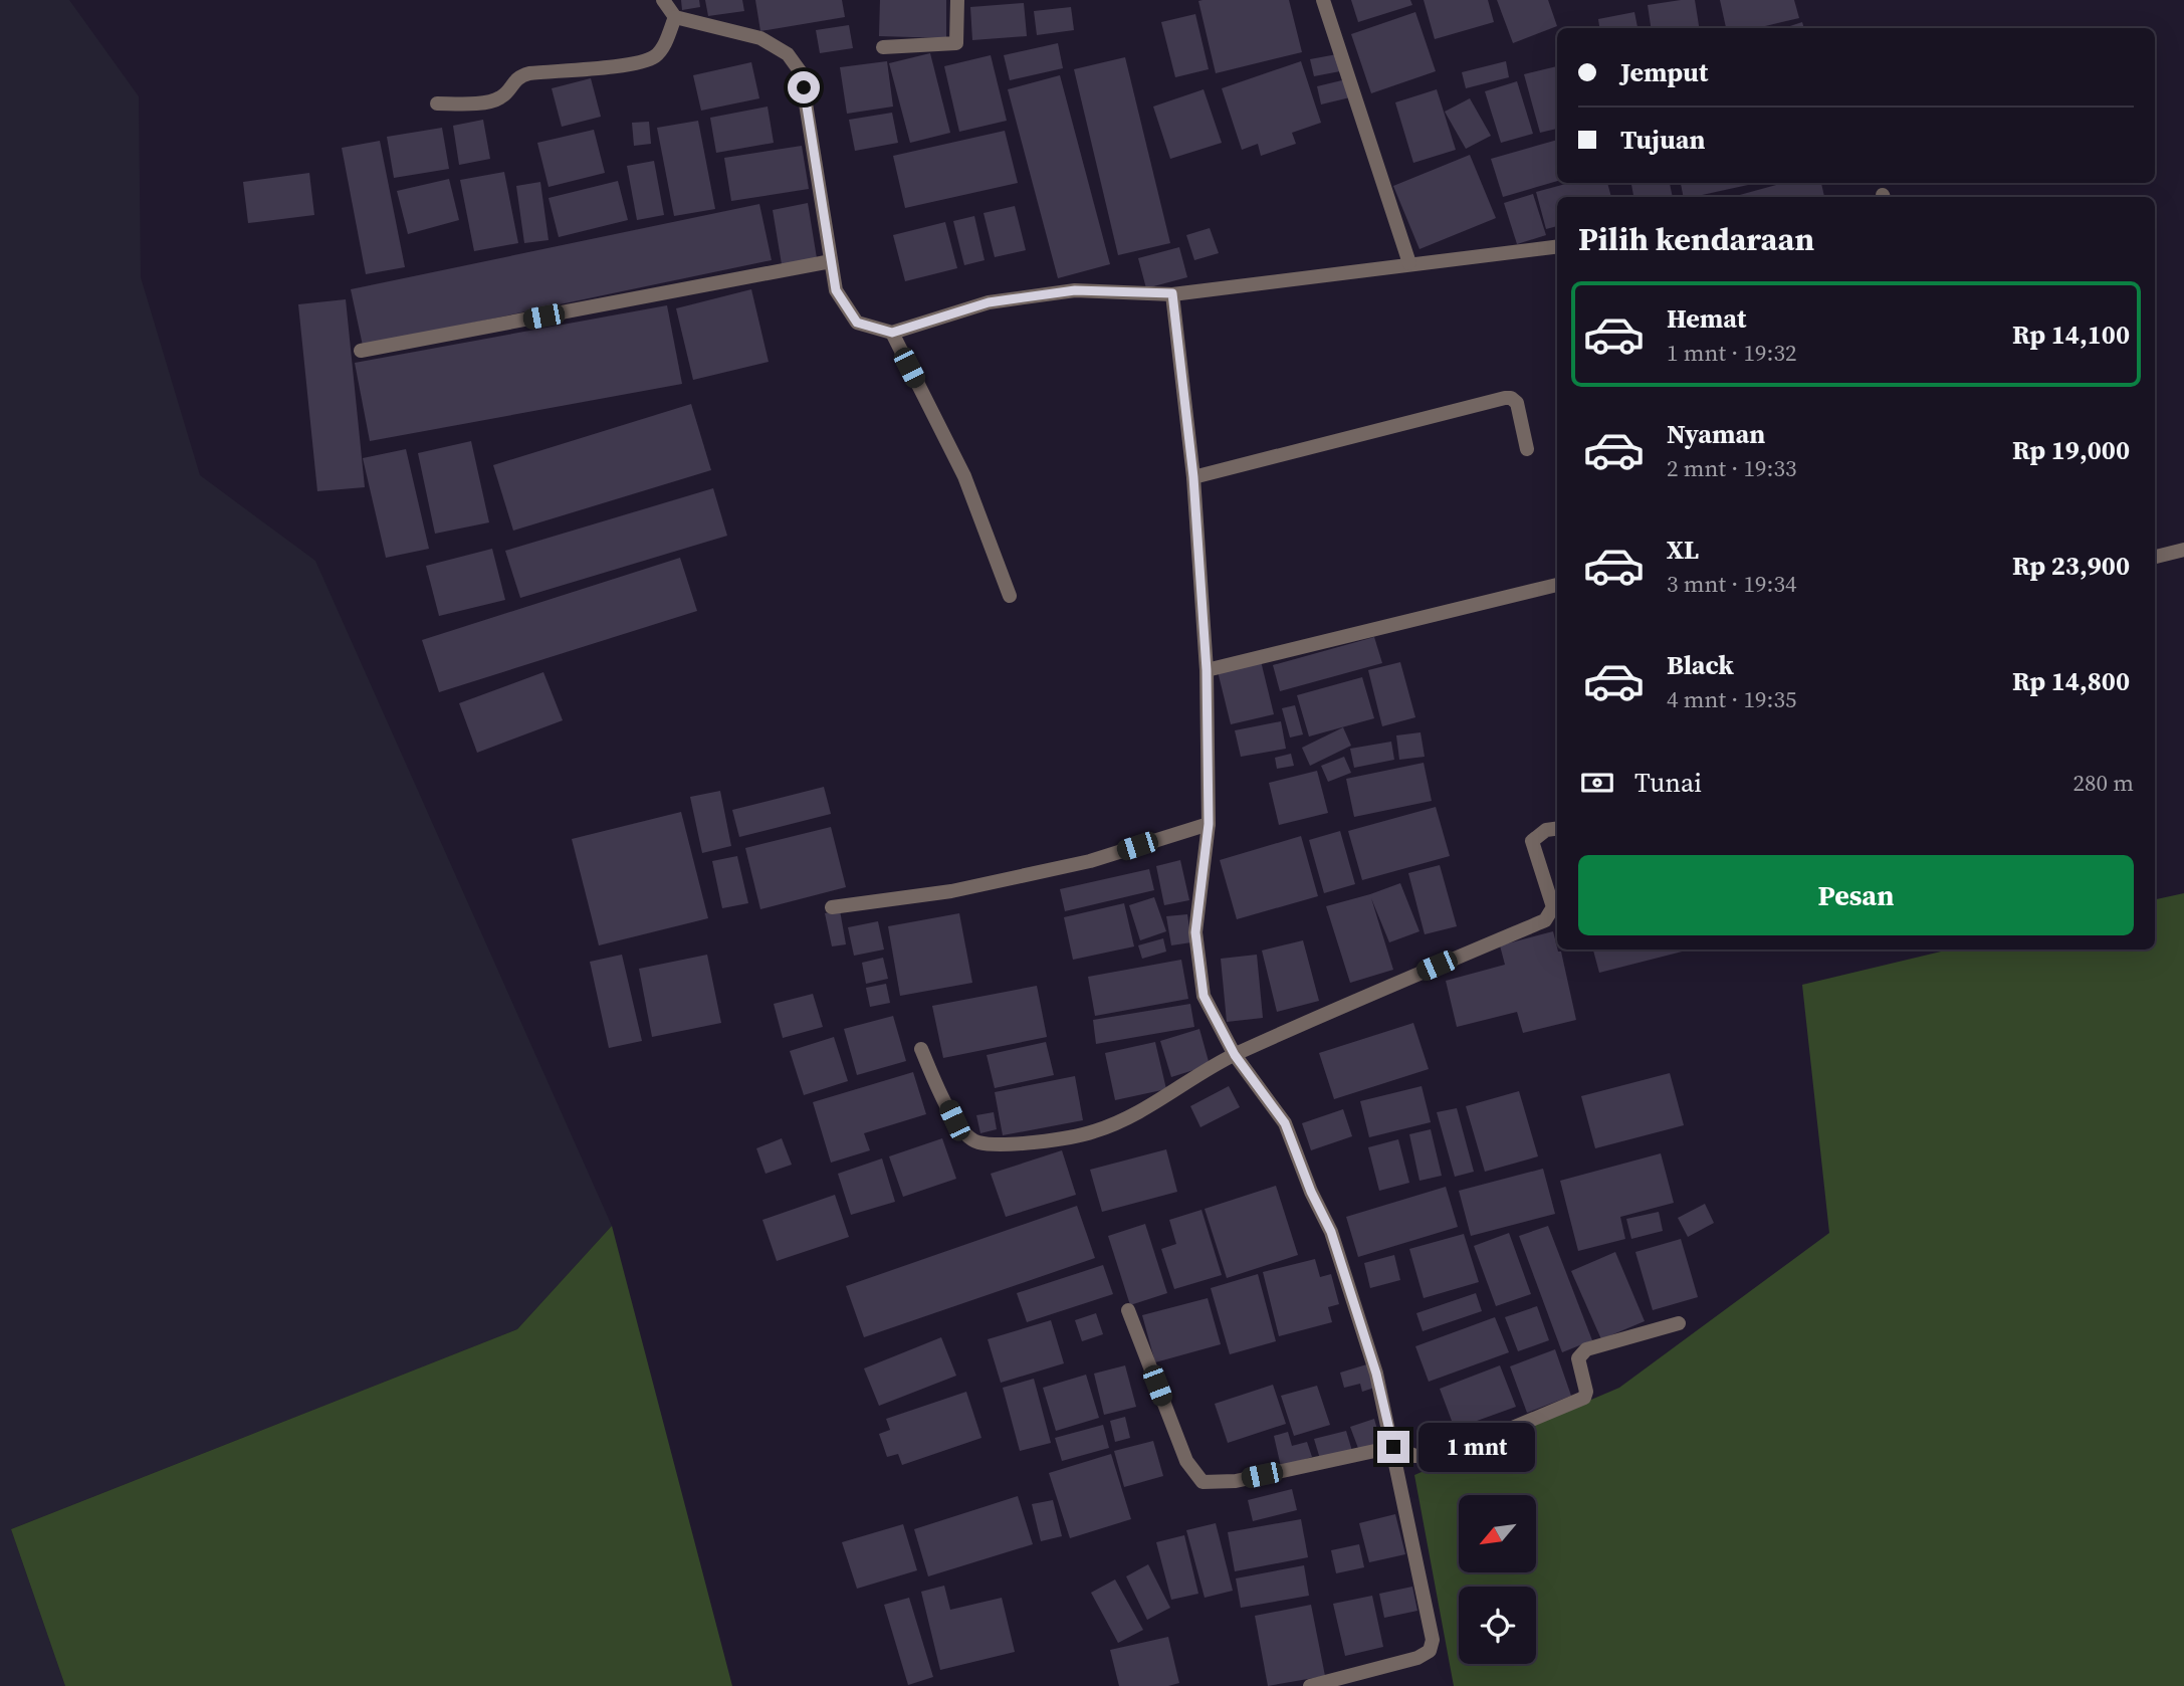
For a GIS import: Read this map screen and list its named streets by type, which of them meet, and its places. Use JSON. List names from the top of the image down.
{
  "north": "bottom left",
  "page": {
    "banner": ["Jemput", "Tujuan"],
    "heading": "Pilih kendaraan",
    "list": [
      {
        "name": "Hemat",
        "note": "1 mnt · 19:32",
        "value": "Rp 14,100"
      },
      {
        "name": "Nyaman",
        "note": "2 mnt · 19:33",
        "value": "Rp 19,000"
      },
      {
        "name": "XL",
        "note": "3 mnt · 19:34",
        "value": "Rp 23,900"
      },
      {
        "name": "Black",
        "note": "4 mnt · 19:35",
        "value": "Rp 14,800"
      }
    ],
    "pay": ["Tunai", "280 m"],
    "buttons": "Pesan",
    "bubble": "1 mnt"
  }
}
